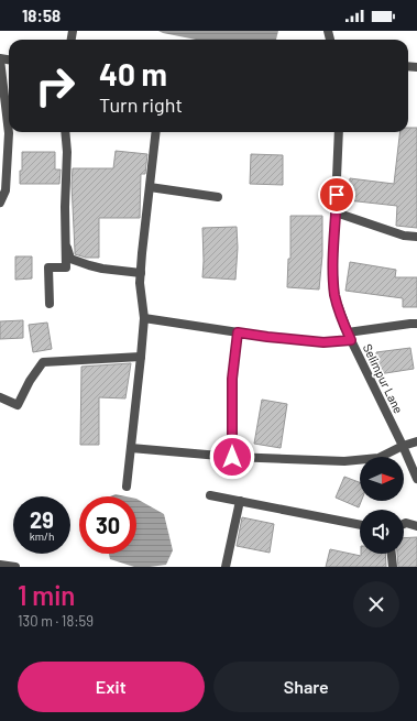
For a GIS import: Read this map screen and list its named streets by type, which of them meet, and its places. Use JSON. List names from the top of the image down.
{
  "streets": {
    "street": ["Selimpur Lane"]
  },
  "north": "right",
  "page": {
    "status": "18:58",
    "turn": ["40 m", "Turn right"],
    "speed": "29 km/h",
    "limit": "30",
    "heading": ["1 min", "130 m · 18:59"],
    "buttons": ["Exit", "Share"]
  }
}
